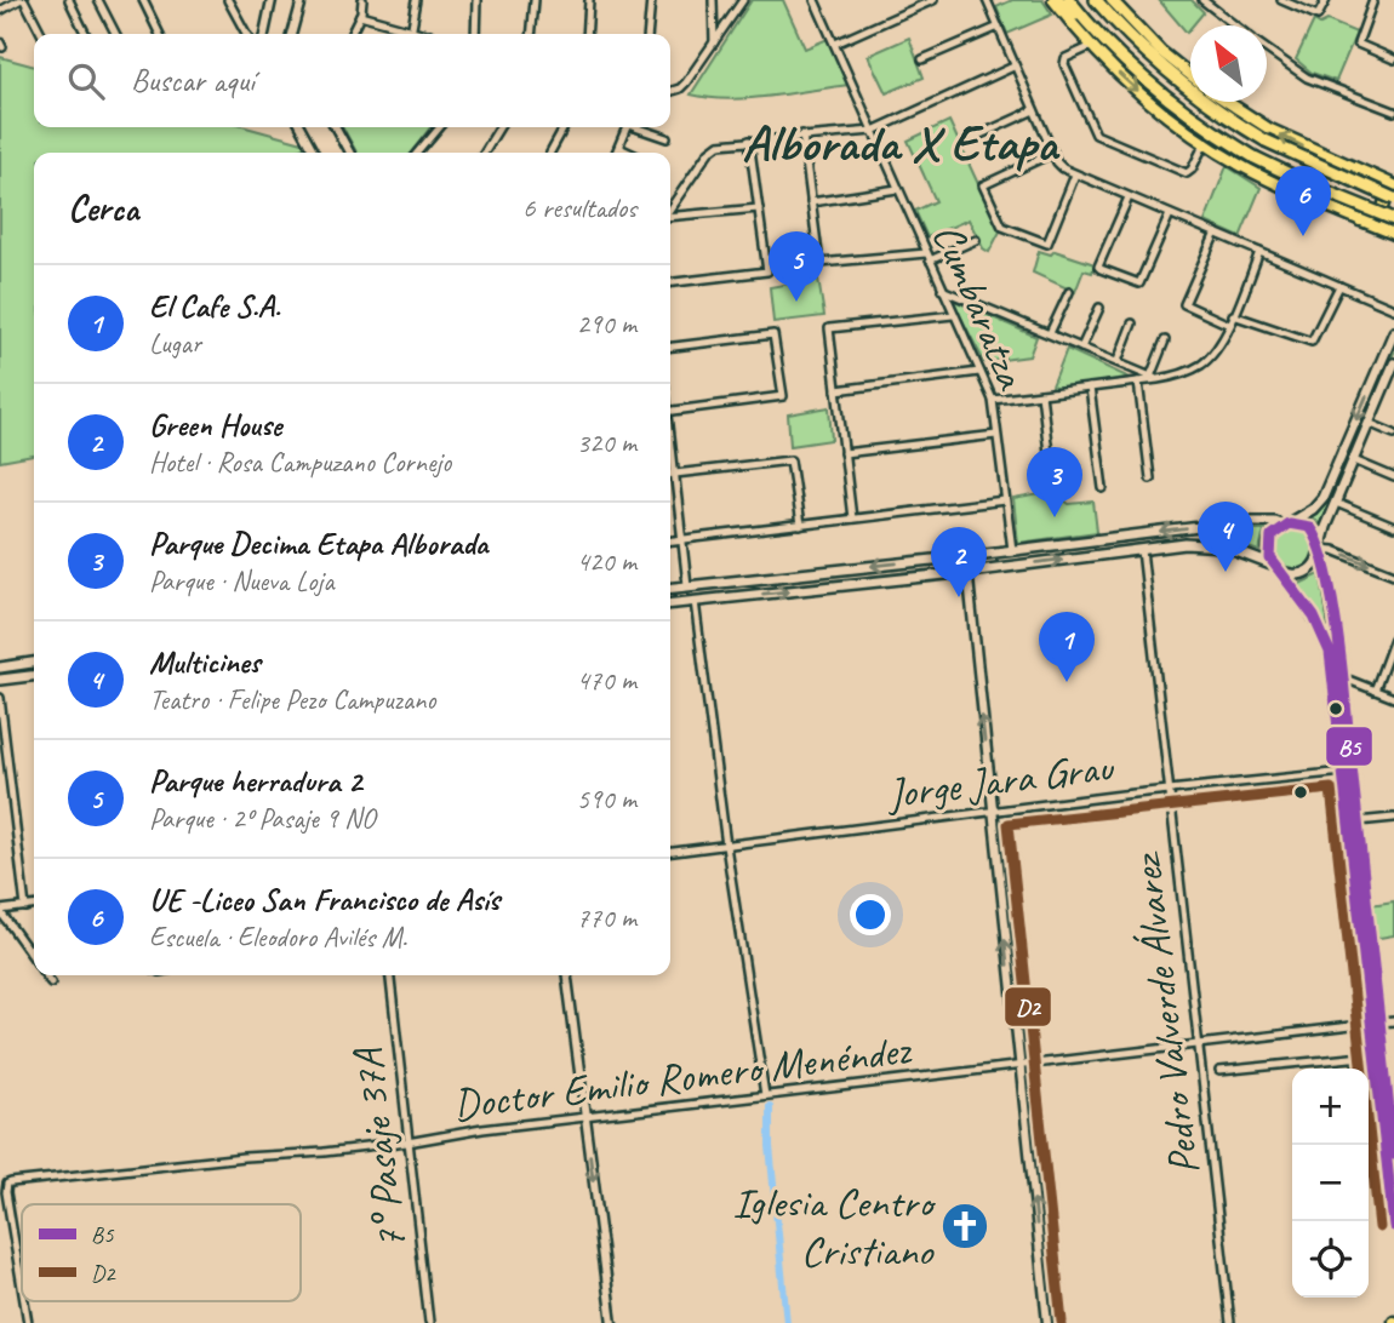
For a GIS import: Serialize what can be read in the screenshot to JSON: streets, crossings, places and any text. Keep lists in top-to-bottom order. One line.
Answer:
{"streets":{"street":["Cumbaratza","Jorge Jara Grau","Pedro Valverde Álvarez","Doctor Emilio Romero Menéndez","7° Pasaje 37A"]},"crossings":[["Jorge Jara Grau","Pedro Valverde Álvarez"],["Pedro Valverde Álvarez","Doctor Emilio Romero Menéndez"],["Doctor Emilio Romero Menéndez","7° Pasaje 37A"]],"districts":["Alborada X Etapa"],"places":{"church":["Iglesia Centro Cristiano"]},"lines":["transit line B5","transit line D2"],"legend":["B5","D2"],"north":"top left","page":{"search":"Buscar aquí","heading":["Cerca","6 resultados"],"pins":["6","5","3","4","2","1"],"list":[{"mark":"1","name":"El Cafe S.A.","note":"Lugar","value":"290 m"},{"mark":"2","name":"Green House","note":"Hotel · Rosa Campuzano Cornejo","value":"320 m"},{"mark":"3","name":"Parque Decima Etapa Alborada","note":"Parque · Nueva Loja","value":"420 m"},{"mark":"4","name":"Multicines","note":"Teatro · Felipe Pezo Campuzano","value":"470 m"},{"mark":"5","name":"Parque herradura 2","note":"Parque · 2º Pasaje 9 NO","value":"590 m"},{"mark":"6","name":"UE -Liceo San Francisco de Asís","note":"Escuela · Eleodoro Avilés M.","value":"770 m"}],"map_buttons":["+","−"]}}
